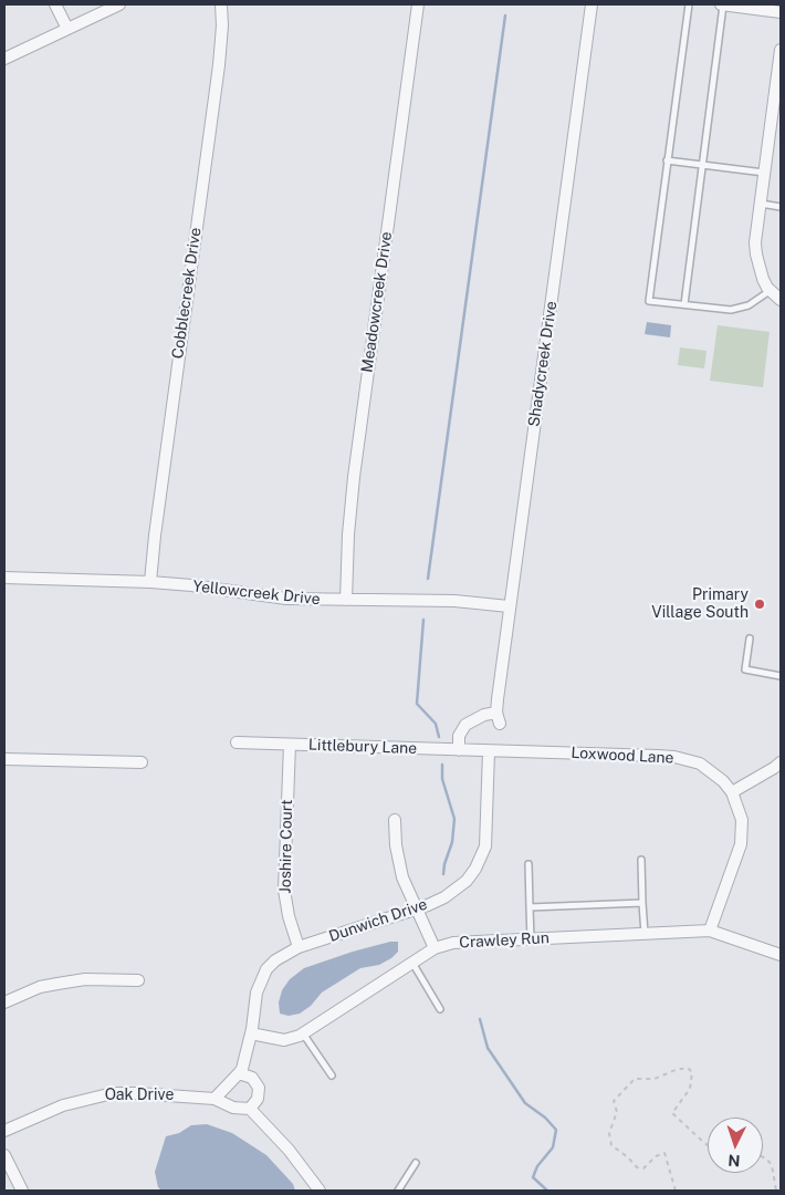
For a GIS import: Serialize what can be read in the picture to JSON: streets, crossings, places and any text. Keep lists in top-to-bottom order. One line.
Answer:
{"streets":{"street":["Cobblecreek Drive","Meadowcreek Drive","Shadycreek Drive","Yellowcreek Drive","Littlebury Lane","Loxwood Lane","Joshire Court","Dunwich Drive","Crawley Run","Oak Drive"]},"crossings":[["Cobblecreek Drive","Yellowcreek Drive"],["Meadowcreek Drive","Yellowcreek Drive"],["Shadycreek Drive","Yellowcreek Drive"],["Shadycreek Drive","Littlebury Lane"],["Littlebury Lane","Loxwood Lane"],["Littlebury Lane","Joshire Court"],["Littlebury Lane","Dunwich Drive"],["Loxwood Lane","Dunwich Drive"],["Loxwood Lane","Crawley Run"],["Joshire Court","Dunwich Drive"],["Dunwich Drive","Crawley Run"]],"places":["Primary Village South"],"north":"bottom"}
